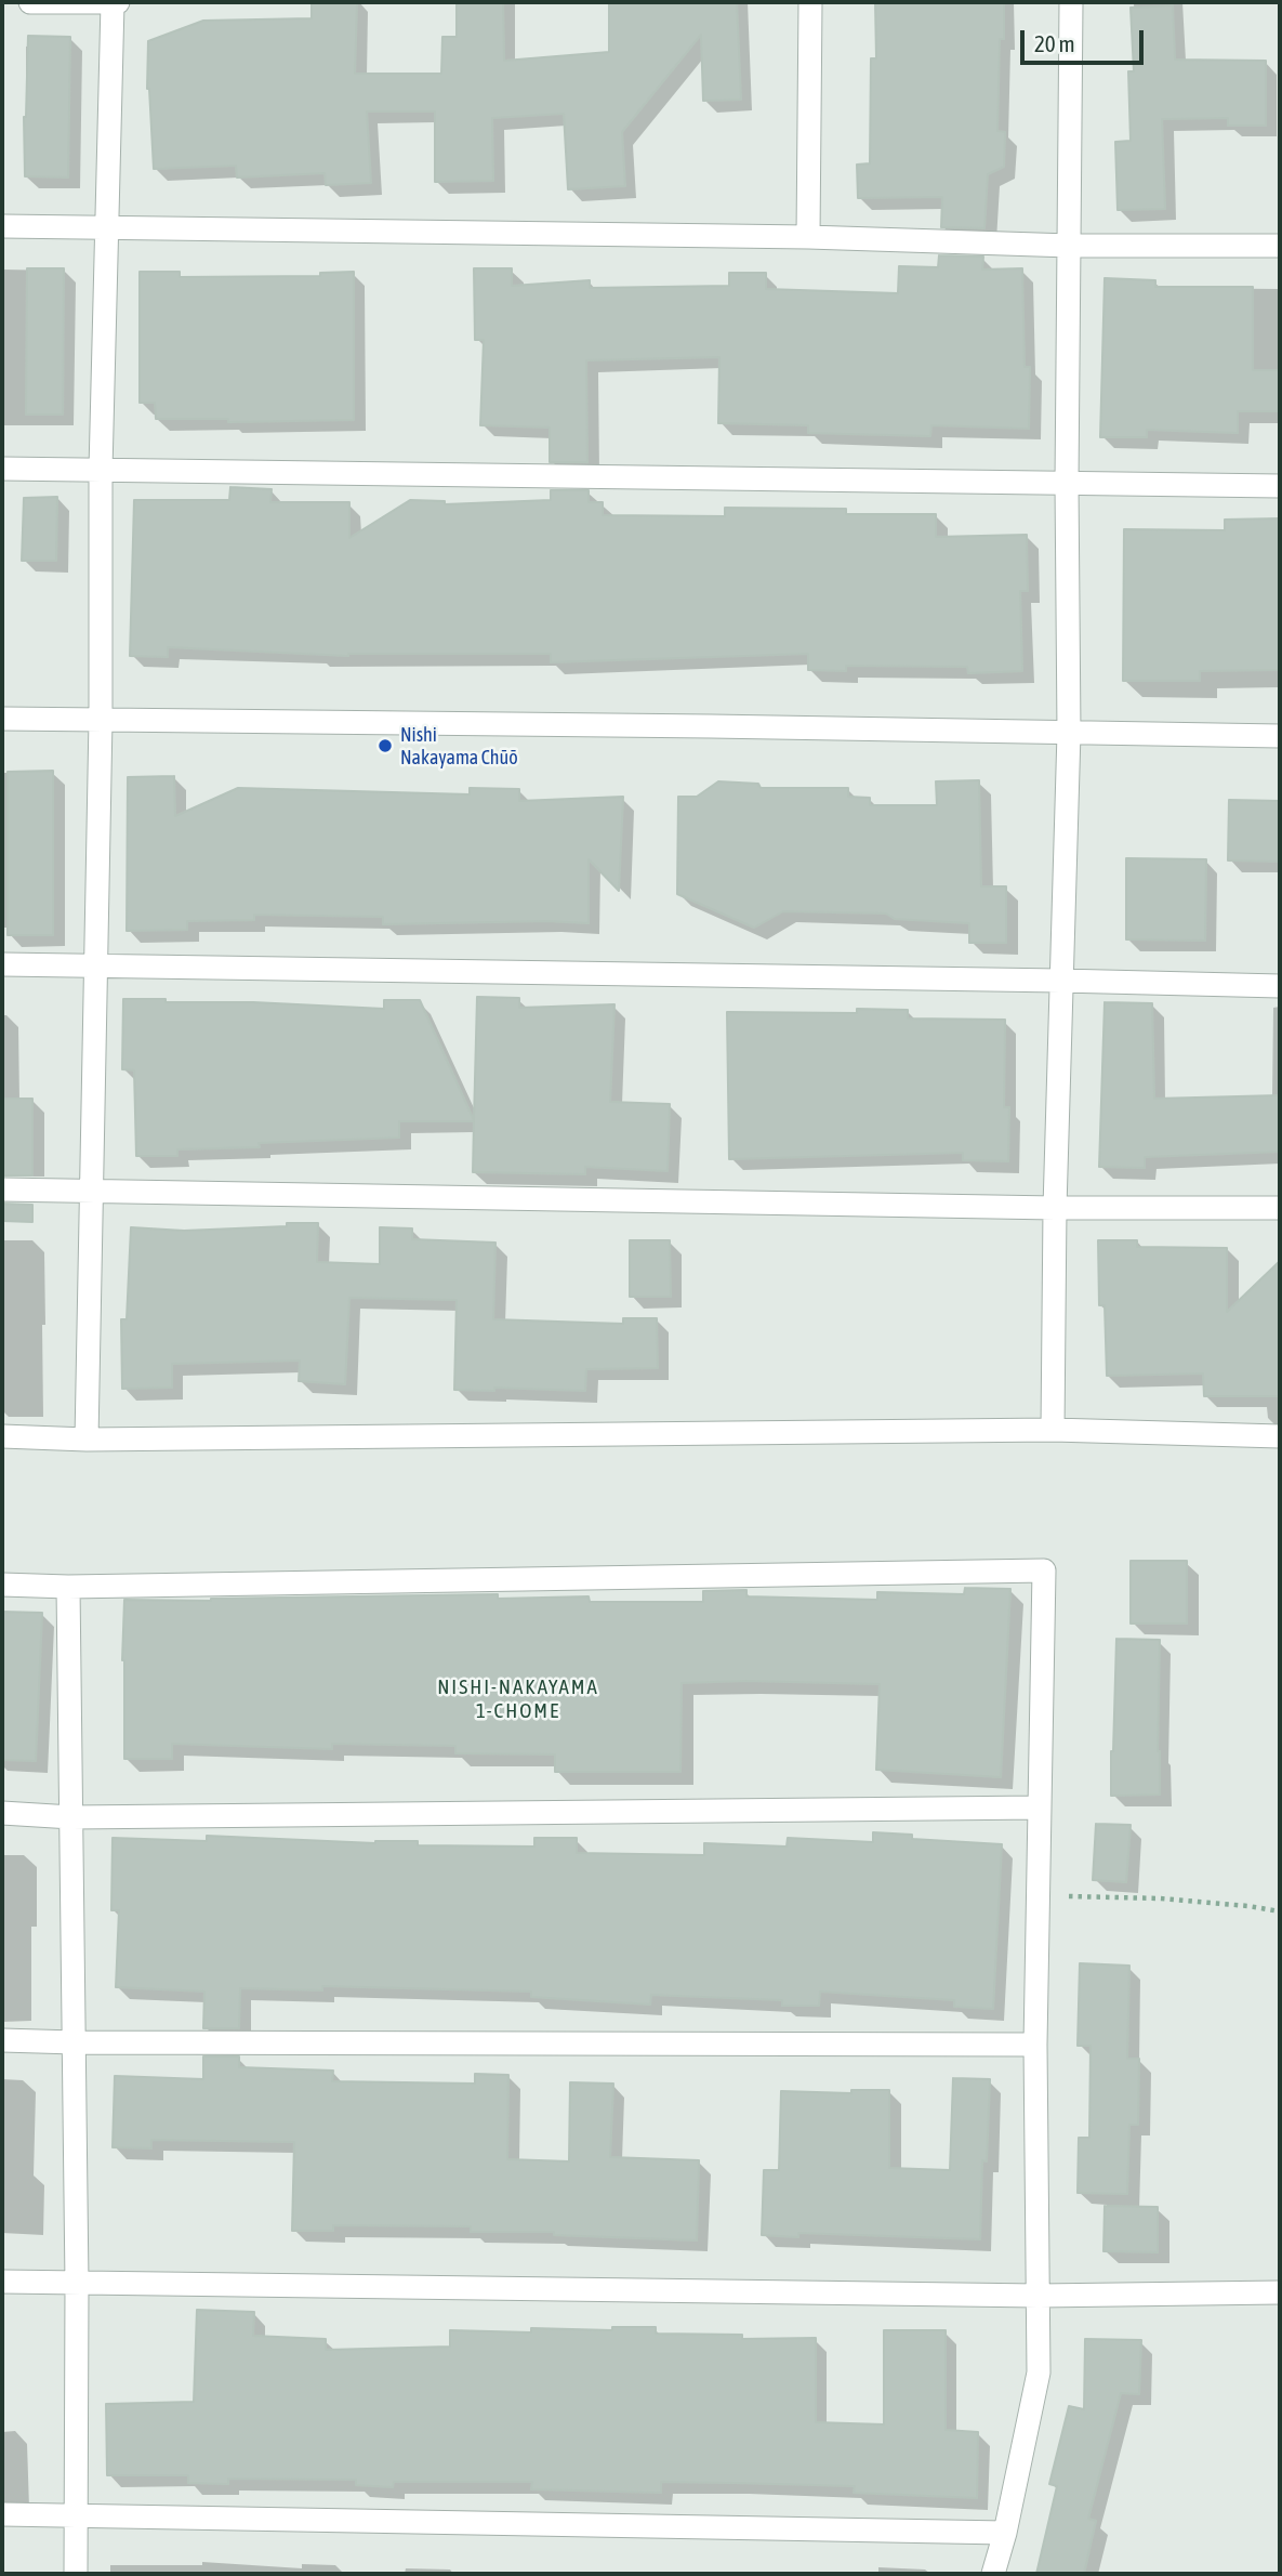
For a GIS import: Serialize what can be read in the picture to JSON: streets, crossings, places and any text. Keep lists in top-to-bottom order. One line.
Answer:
{"districts":["NISHI-NAKAYAMA 1-CHOME"],"places":["Nishi Nakayama Chūō"],"scale_bar":"20 m"}
